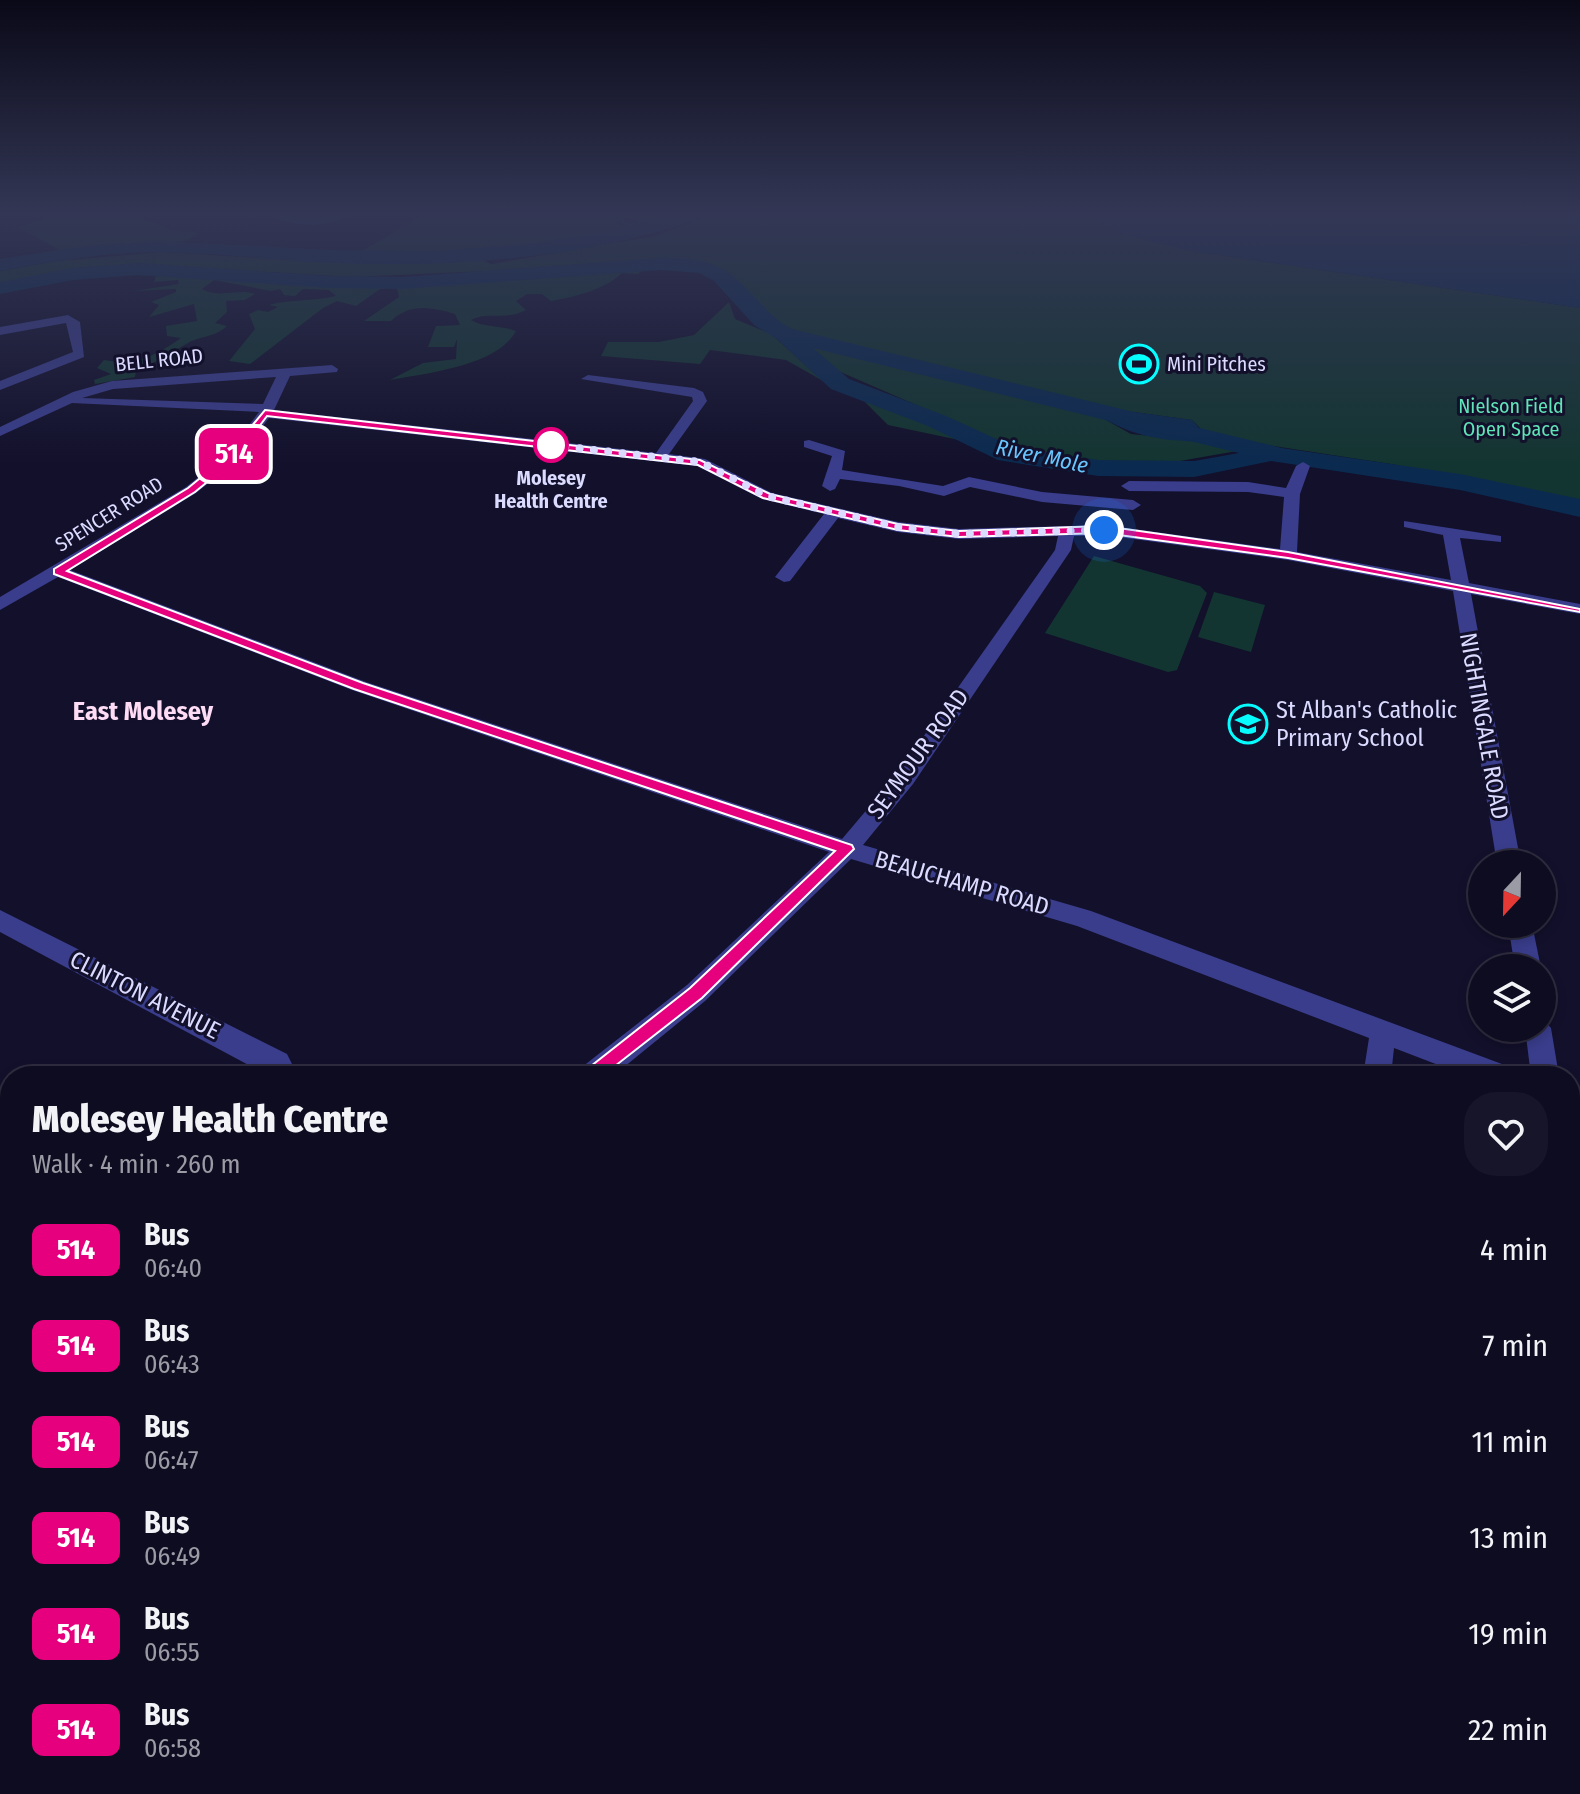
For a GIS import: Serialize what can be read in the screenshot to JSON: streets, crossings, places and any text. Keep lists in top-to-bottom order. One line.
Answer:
{"streets":{"street":["BELL ROAD","SPENCER ROAD","NIGHTINGALE ROAD","SEYMOUR ROAD","BEAUCHAMP ROAD","CLINTON AVENUE"]},"crossings":[["BELL ROAD","SPENCER ROAD"],["SPENCER ROAD","BEAUCHAMP ROAD"],["SEYMOUR ROAD","BEAUCHAMP ROAD"]],"districts":["East Molesey"],"water":["River Mole"],"parks":["Nielson Field Open Space"],"places":{"sports":["Mini Pitches"],"other":["Molesey Health Centre"],"school or university":["St Alban's Catholic Primary School"]},"lines":["bus line 514"],"north":"bottom","page":{"on_map":"514","heading":["Molesey Health Centre","Walk · 4 min · 260 m"],"list":[{"mark":"514","name":"Bus","note":"06:40","value":"4 min"},{"mark":"514","name":"Bus","note":"06:43","value":"7 min"},{"mark":"514","name":"Bus","note":"06:47","value":"11 min"},{"mark":"514","name":"Bus","note":"06:49","value":"13 min"},{"mark":"514","name":"Bus","note":"06:55","value":"19 min"},{"mark":"514","name":"Bus","note":"06:58","value":"22 min"}]}}
